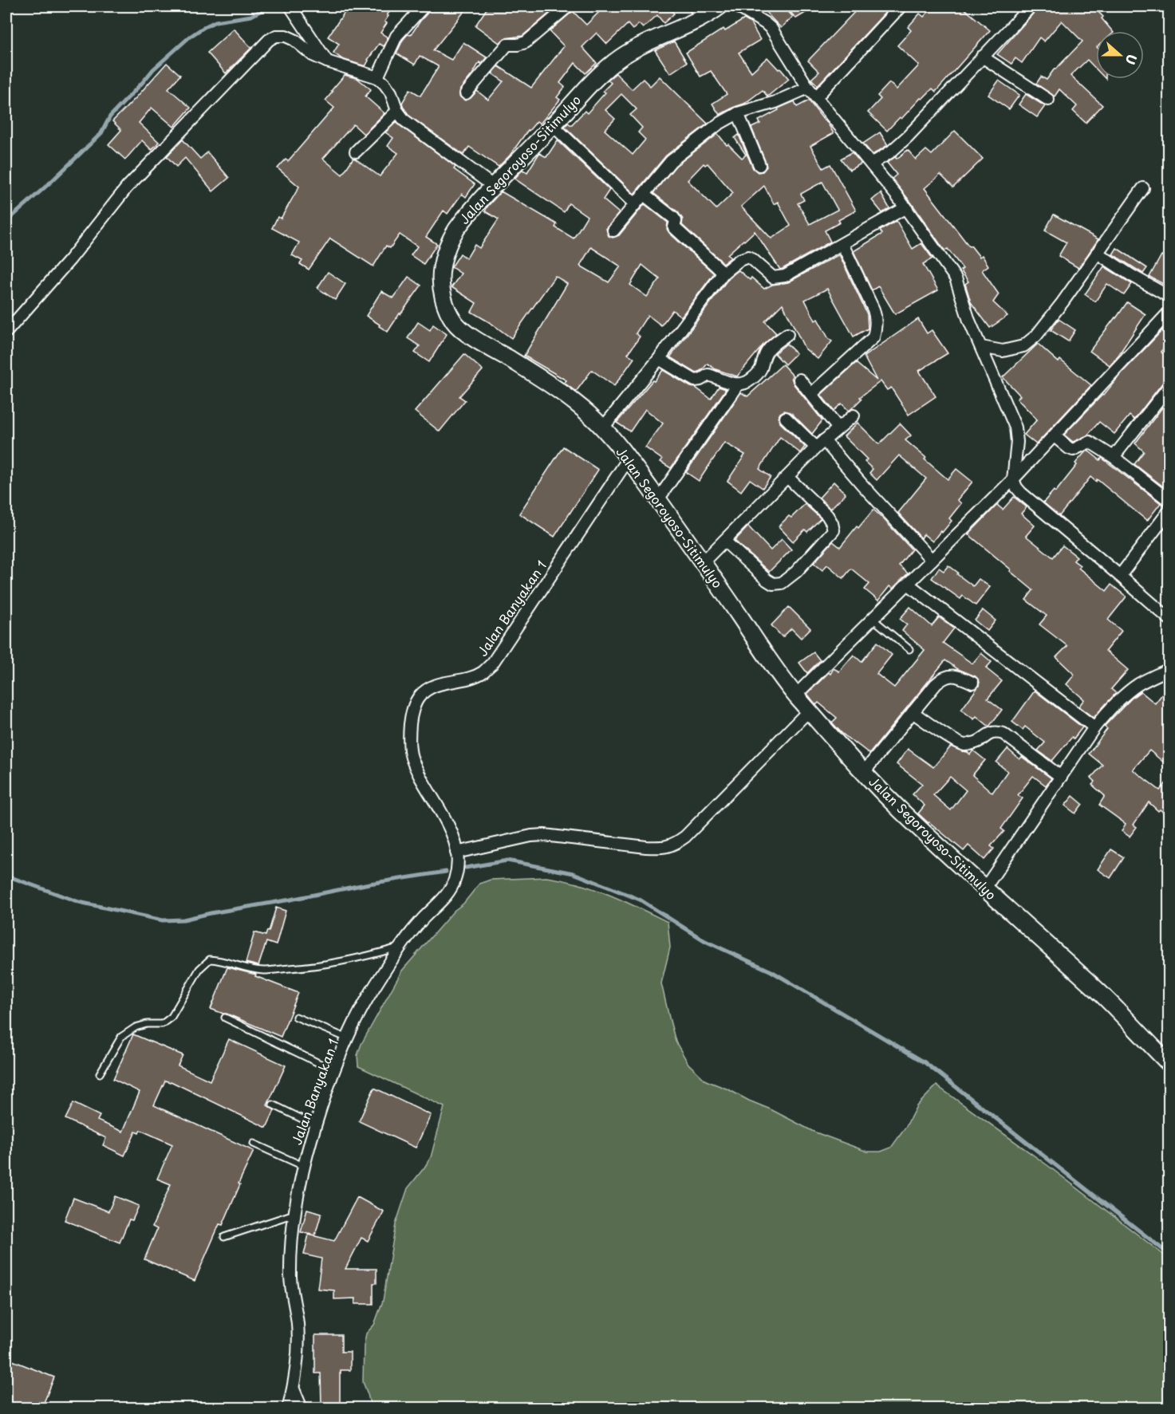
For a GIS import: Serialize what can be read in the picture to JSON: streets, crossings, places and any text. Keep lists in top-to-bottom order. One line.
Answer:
{"streets":{"main road":["Jalan Segoroyoso-Sitimulyo"],"street":["Jalan Banyakan 1"]},"crossings":[["Jalan Segoroyoso-Sitimulyo","Jalan Banyakan 1"]],"north":"right"}
